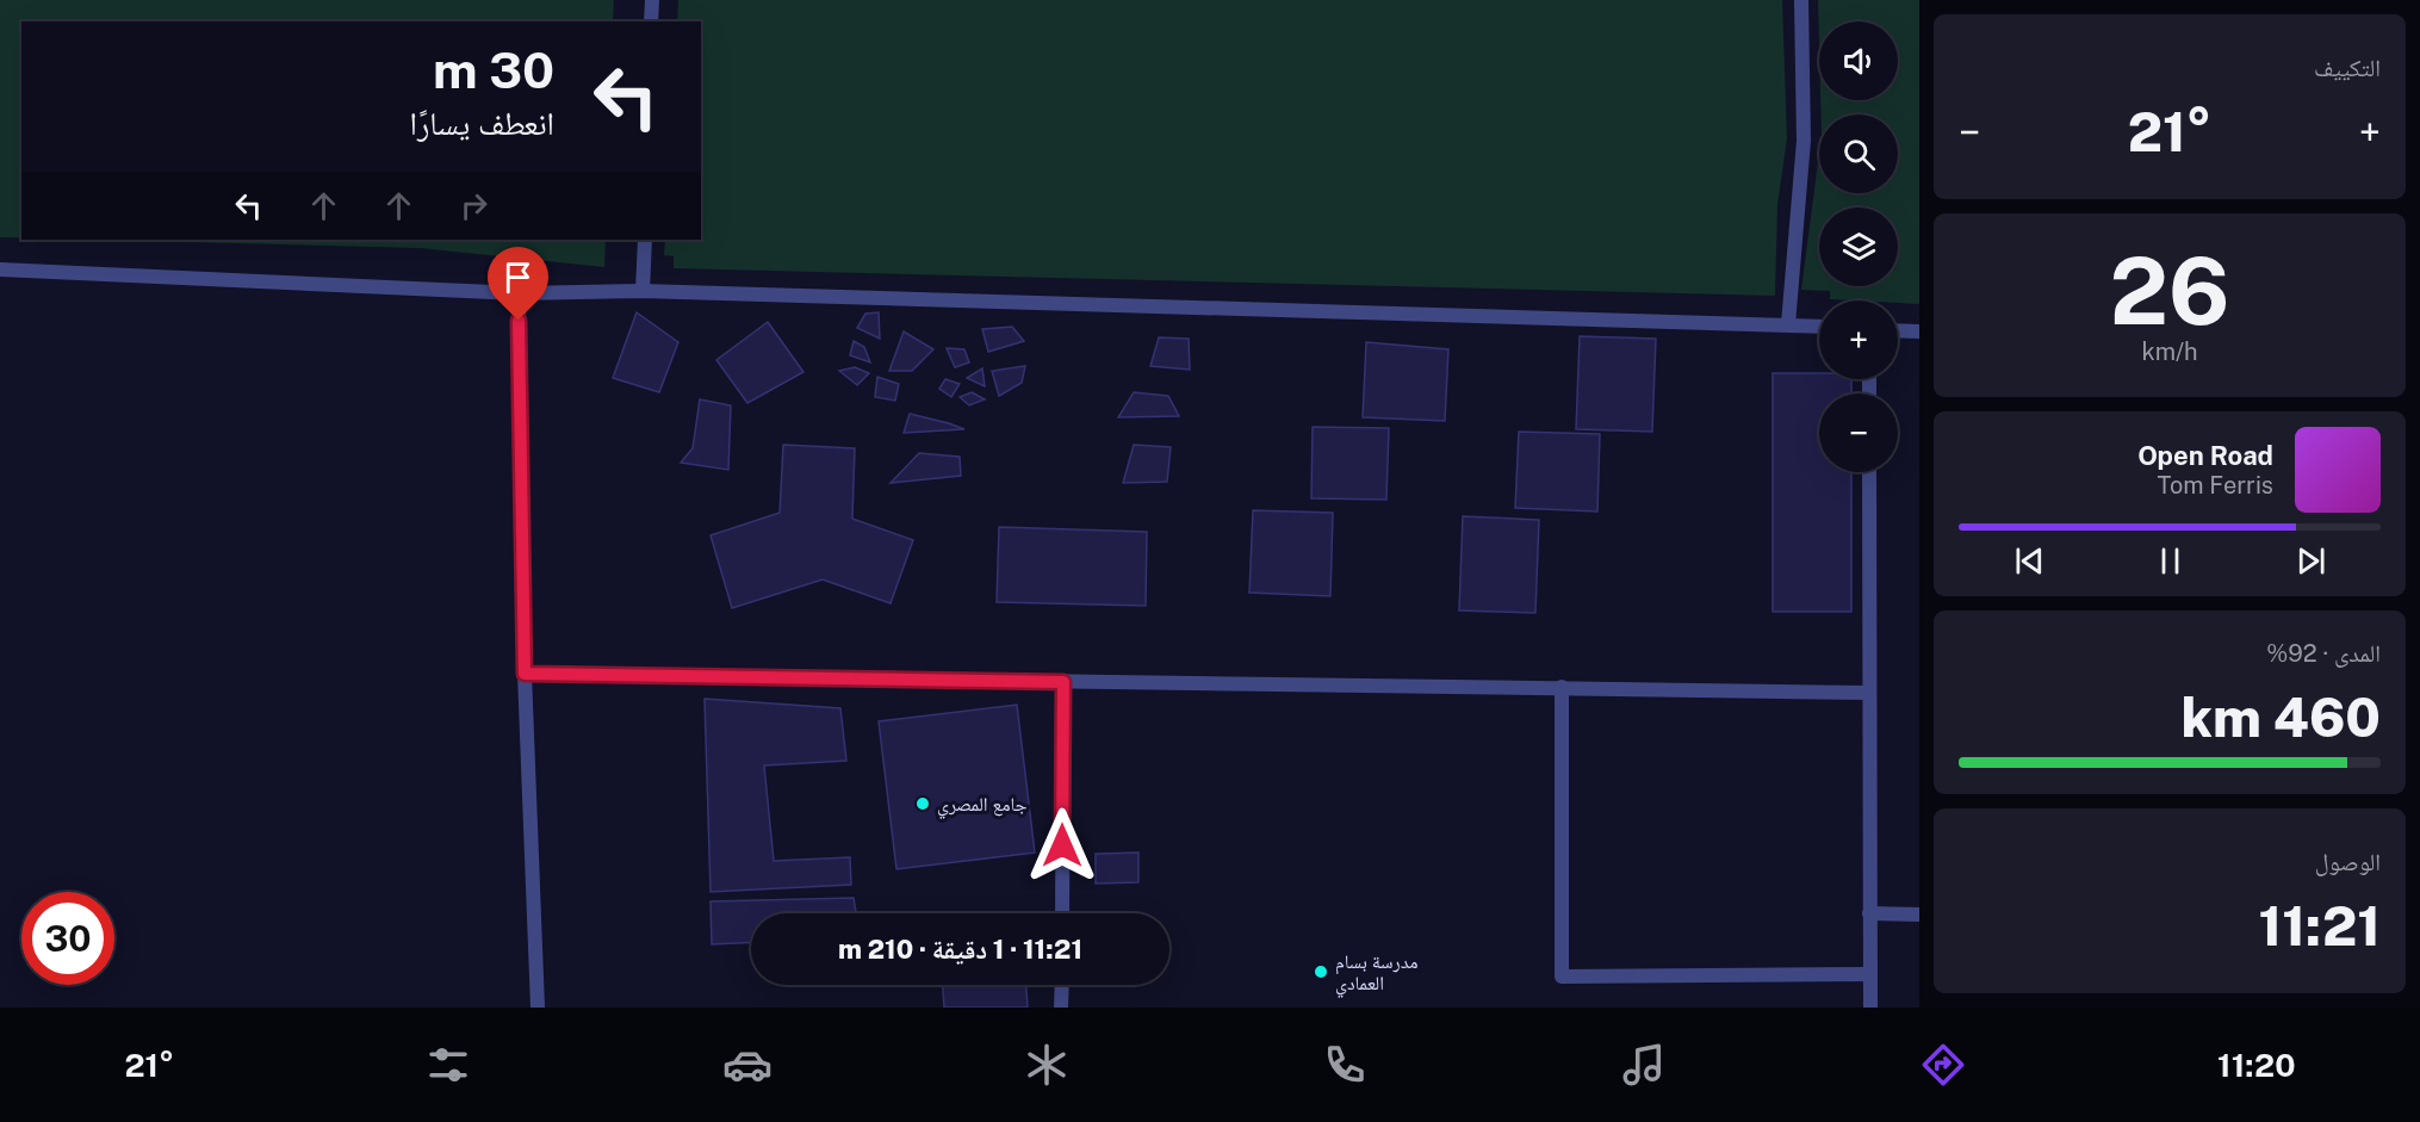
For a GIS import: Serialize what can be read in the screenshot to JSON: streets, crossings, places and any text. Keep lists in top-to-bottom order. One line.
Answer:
{"places":["جامع المصري","مدرسة بسام العمادي"],"page":{"tile":["التكييف",["26","km/h"],["المدى · 92%","460 km"],["الوصول","11:21"]],"map_buttons":["+","−"],"turn":["30 m","انعطف يسارًا"],"heat":["−","21°","+"],"song":["Open Road","Tom Ferris"],"limit":"30","trip":"11:21 · 1 دقيقة · 210 m","tabs":["11:20","21°"]}}
